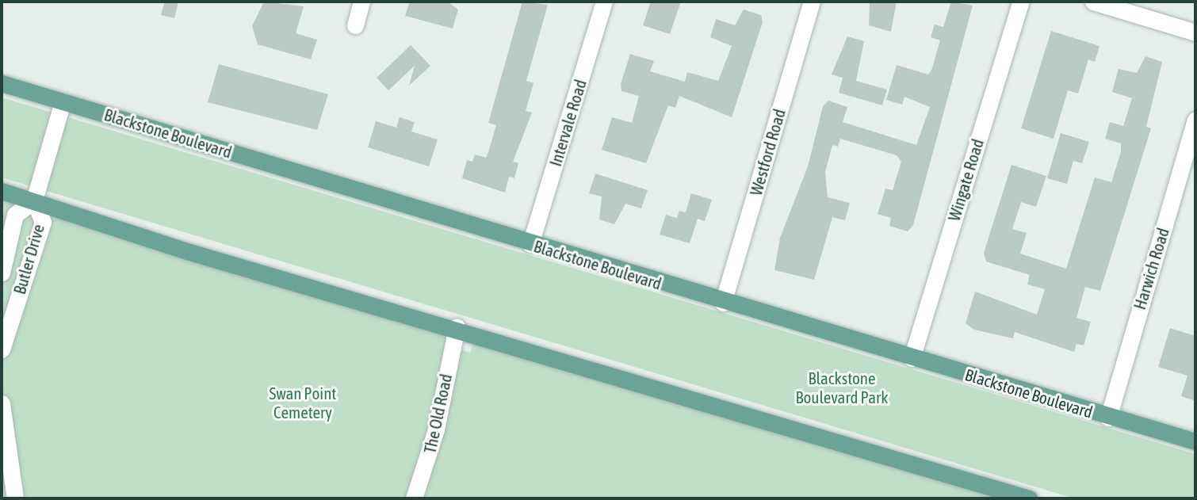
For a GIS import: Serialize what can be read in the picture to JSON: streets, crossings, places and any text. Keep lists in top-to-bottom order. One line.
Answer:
{"streets":{"main road":["Blackstone Boulevard"],"street":["Intervale Road","Westford Road","Wingate Road","Butler Drive","Harwich Road","The Old Road"]},"crossings":[["Intervale Road","Blackstone Boulevard"],["Blackstone Boulevard","Westford Road"],["Blackstone Boulevard","Wingate Road"],["Blackstone Boulevard","Butler Drive"],["Blackstone Boulevard","Harwich Road"]],"parks":["Blackstone Boulevard Park","Swan Point Cemetery"]}
